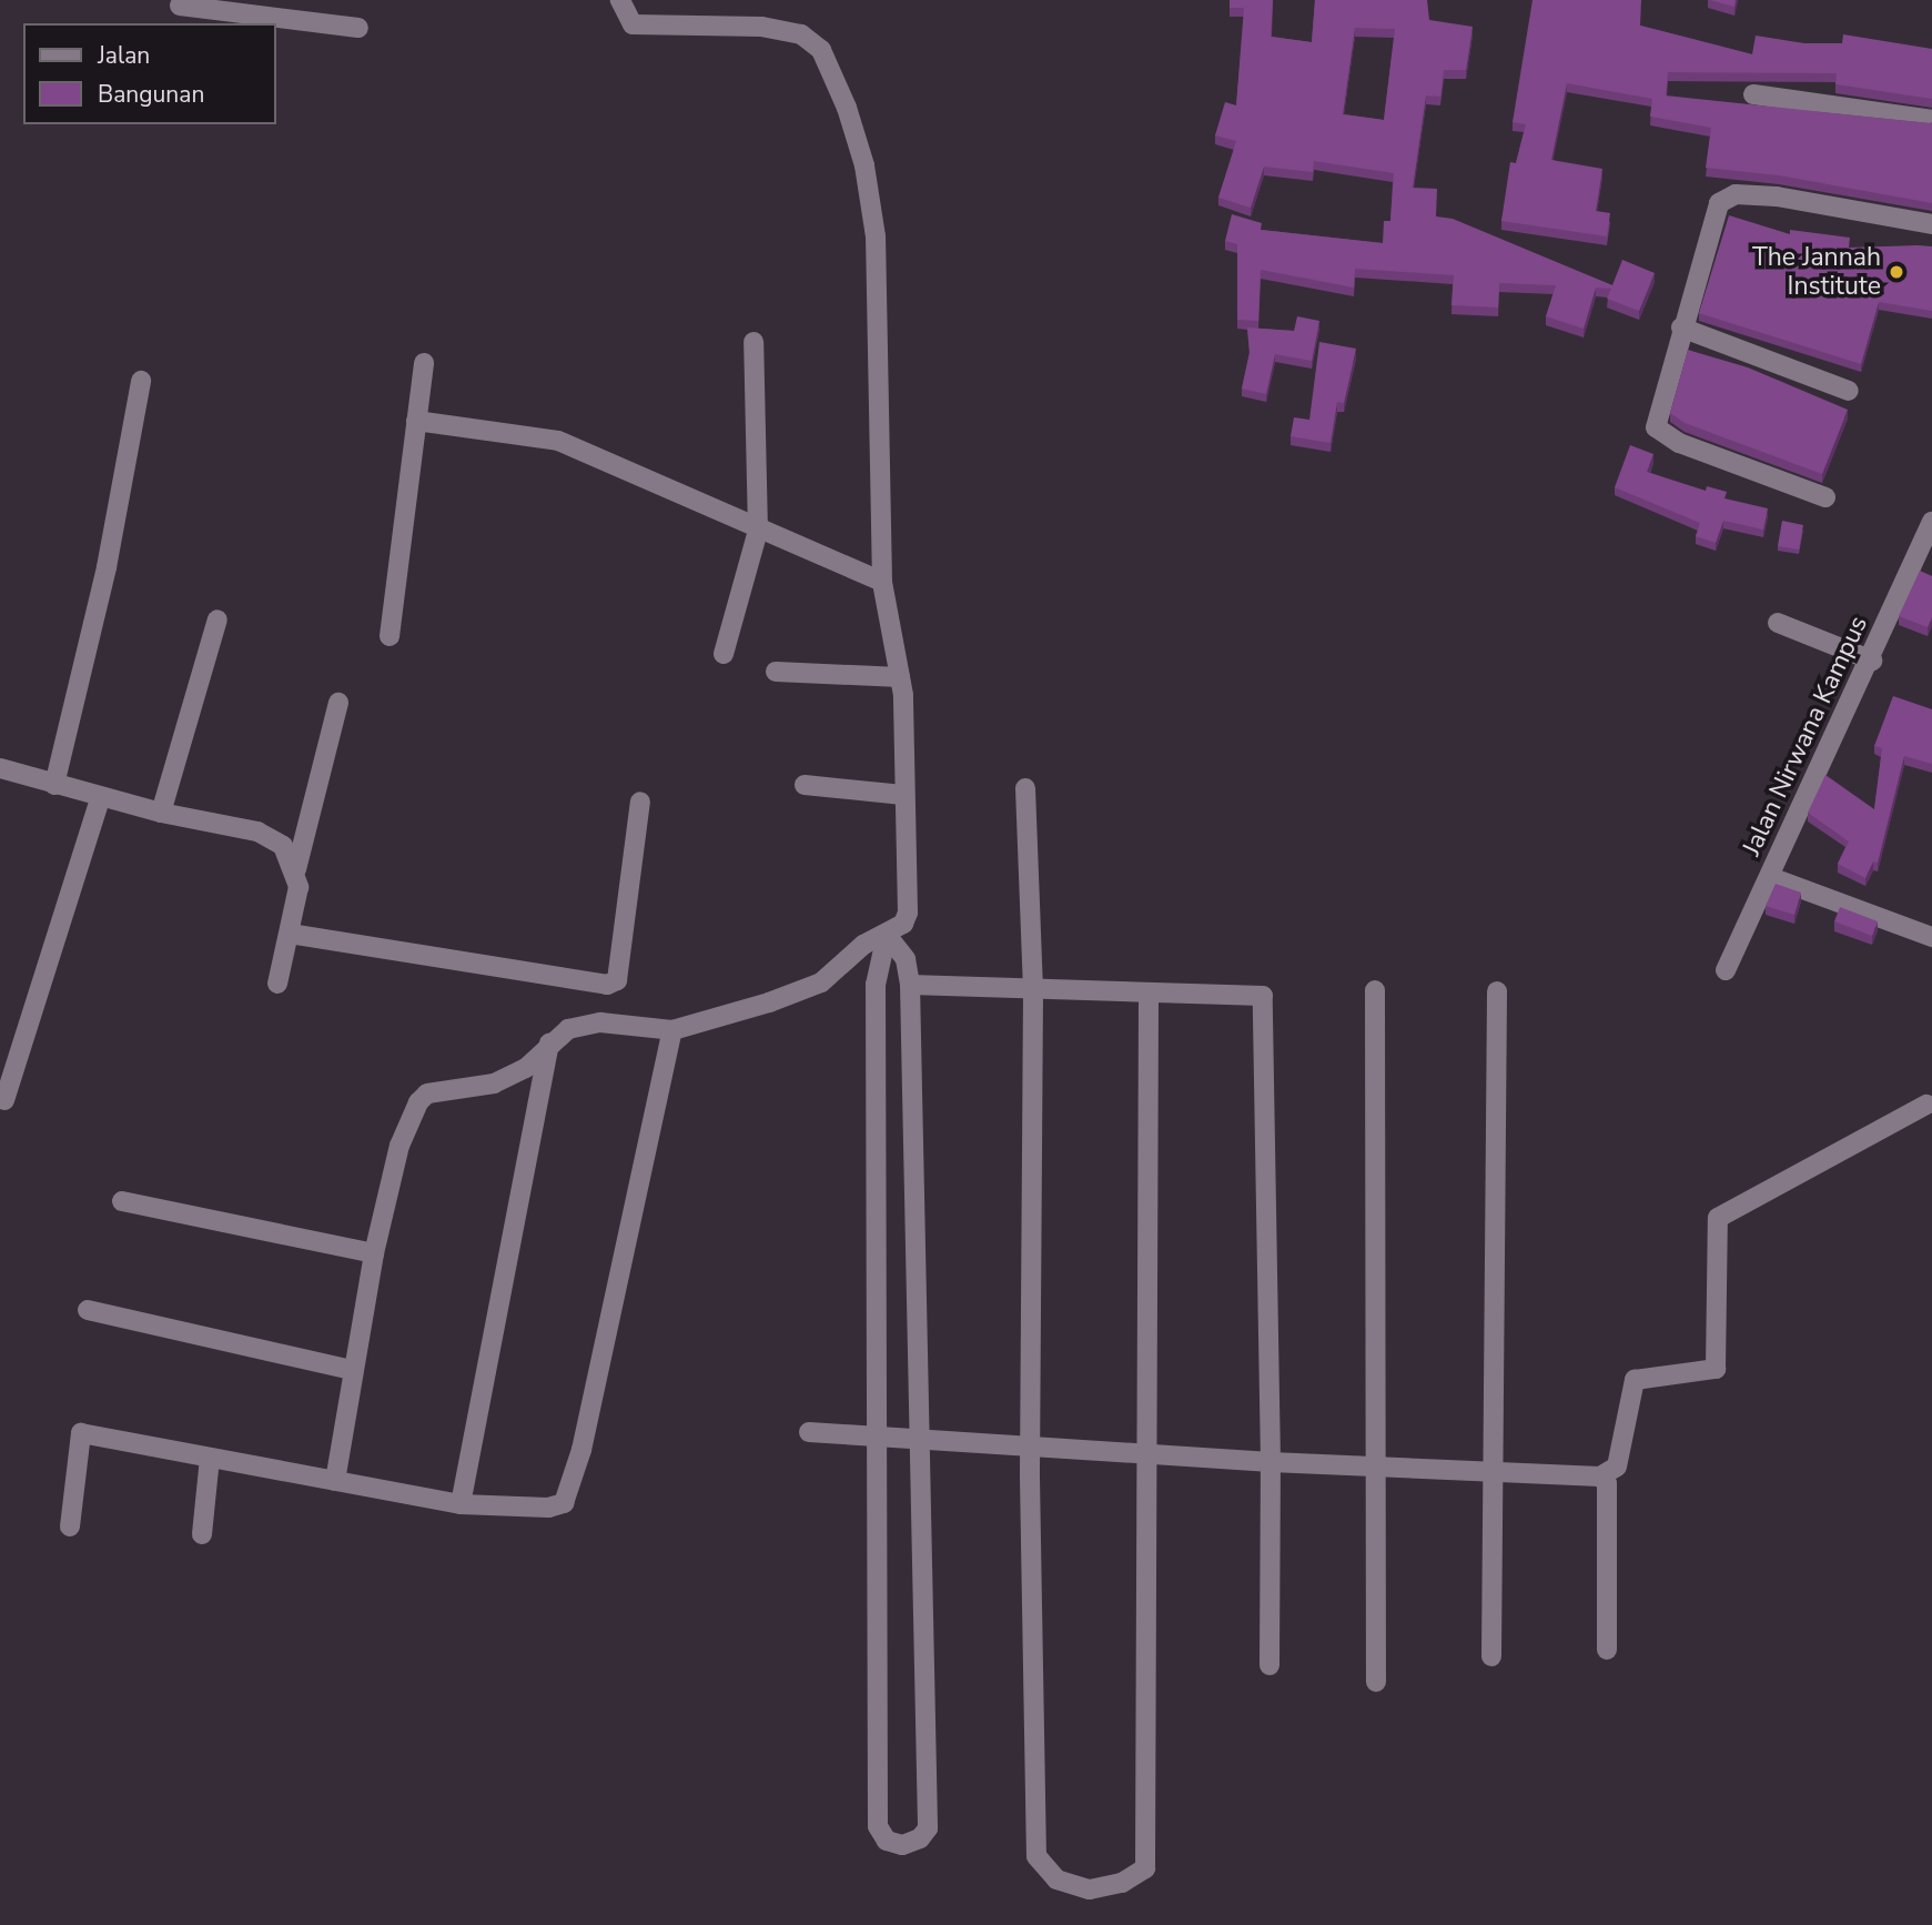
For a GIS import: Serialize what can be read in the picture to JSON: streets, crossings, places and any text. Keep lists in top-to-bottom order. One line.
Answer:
{"streets":{"street":["Jalan Nirwana Kampus"]},"places":["The Jannah Institute"],"legend":["Jalan","Bangunan"]}
